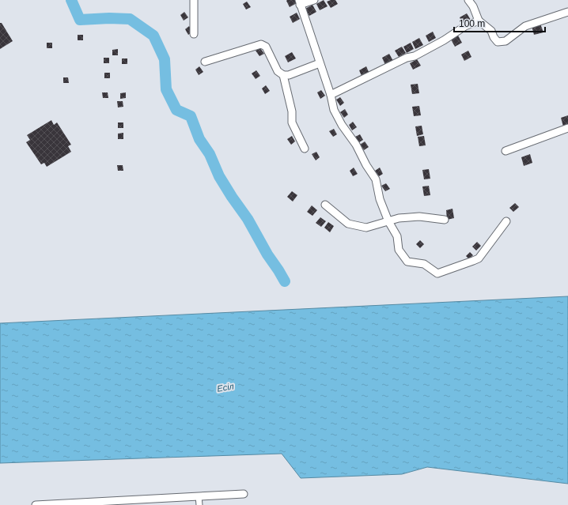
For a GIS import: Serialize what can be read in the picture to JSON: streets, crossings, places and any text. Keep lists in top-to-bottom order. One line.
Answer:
{"water":["Есіл"],"scale_bar":"100 m"}
